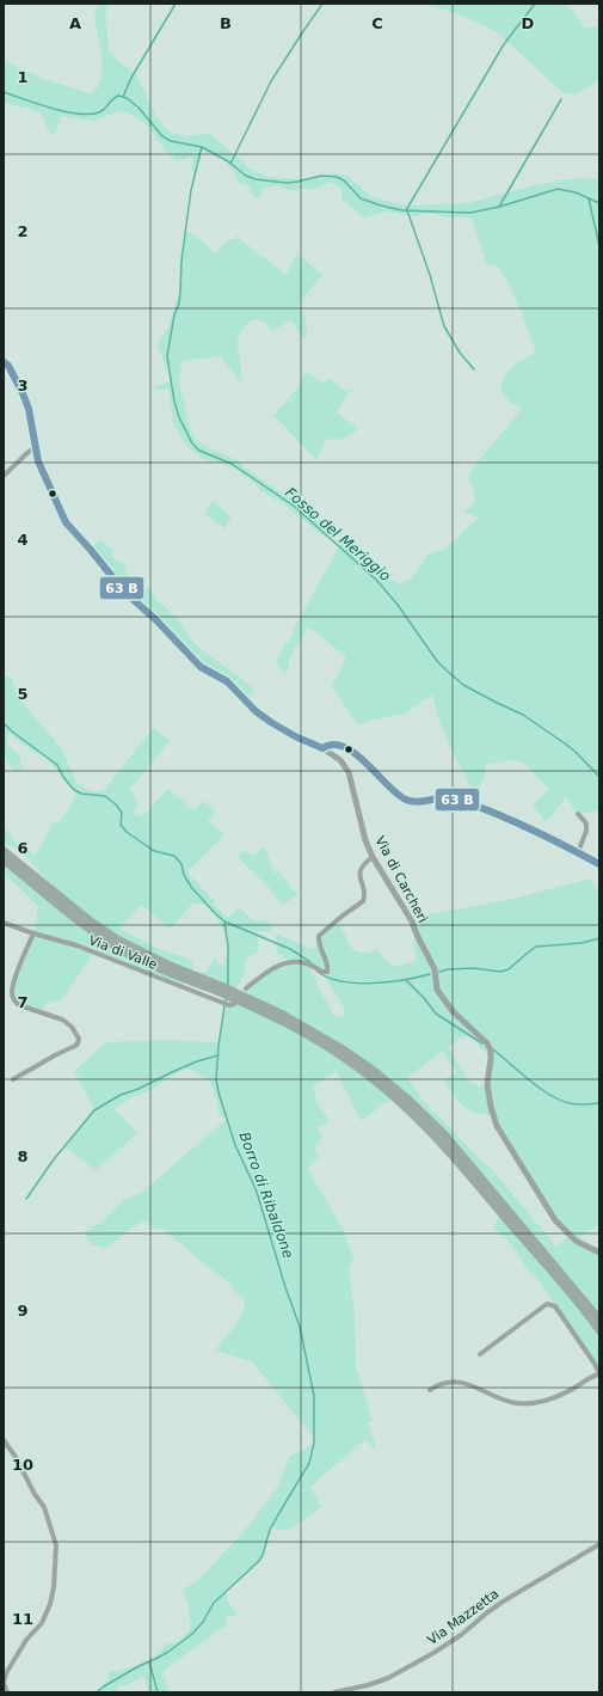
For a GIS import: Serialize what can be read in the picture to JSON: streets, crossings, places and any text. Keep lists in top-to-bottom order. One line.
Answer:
{"streets":{"street":["Via di Carcheri","Via di Valle","Via Mazzetta"]},"water":["Fosso del Meriggio","Borro di Ribaldone"],"grid":{"columns":["A","B","C","D"],"rows":["1","2","3","4","5","6","7","8","9","10","11"]}}
